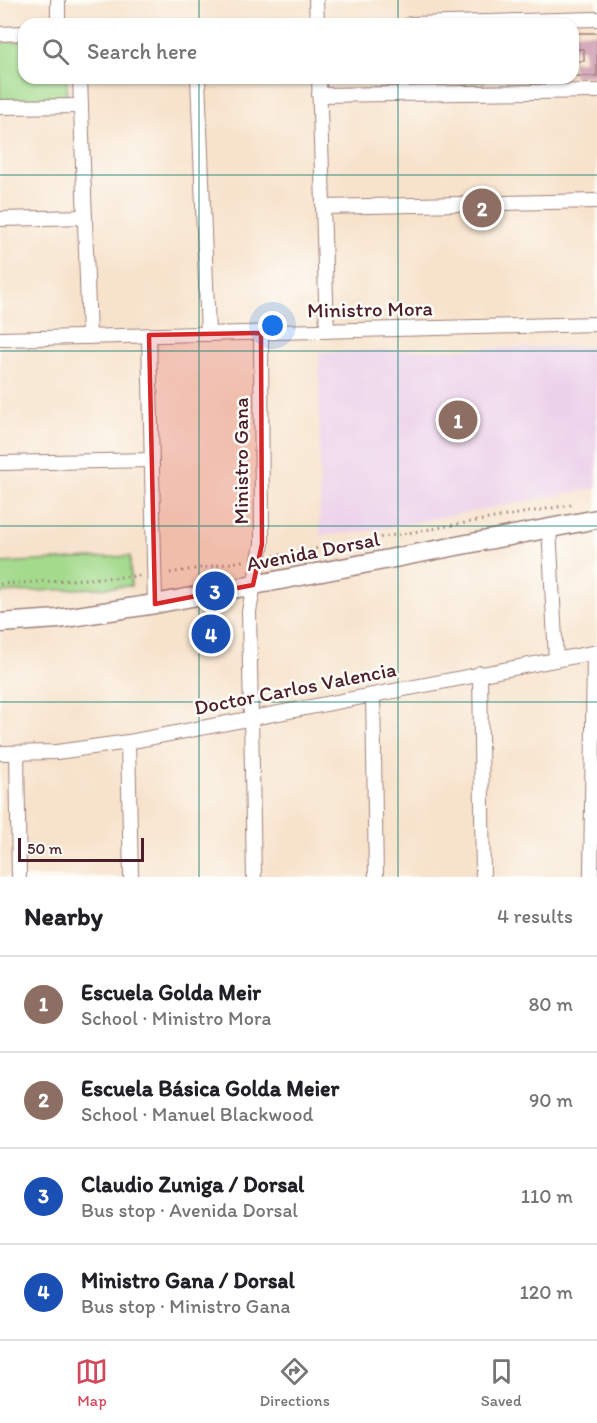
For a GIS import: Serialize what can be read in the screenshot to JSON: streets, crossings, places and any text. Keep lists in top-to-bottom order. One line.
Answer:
{"streets":{"street":["Ministro Mora","Ministro Gana","Avenida Dorsal","Doctor Carlos Valencia"]},"crossings":[["Ministro Mora","Ministro Gana"],["Ministro Gana","Avenida Dorsal"],["Ministro Gana","Doctor Carlos Valencia"]],"scale_bar":"50 m","page":{"search":"Search here","pins":["2","1","3","4"],"scale":"50 m","heading":["Nearby","4 results"],"list":[{"mark":"1","name":"Escuela Golda Meir","note":"School · Ministro Mora","value":"80 m"},{"mark":"2","name":"Escuela Básica Golda Meier","note":"School · Manuel Blackwood","value":"90 m"},{"mark":"3","name":"Claudio Zuniga / Dorsal","note":"Bus stop · Avenida Dorsal","value":"110 m"},{"mark":"4","name":"Ministro Gana / Dorsal","note":"Bus stop · Ministro Gana","value":"120 m"}],"nav":["Map","Directions","Saved"]}}
